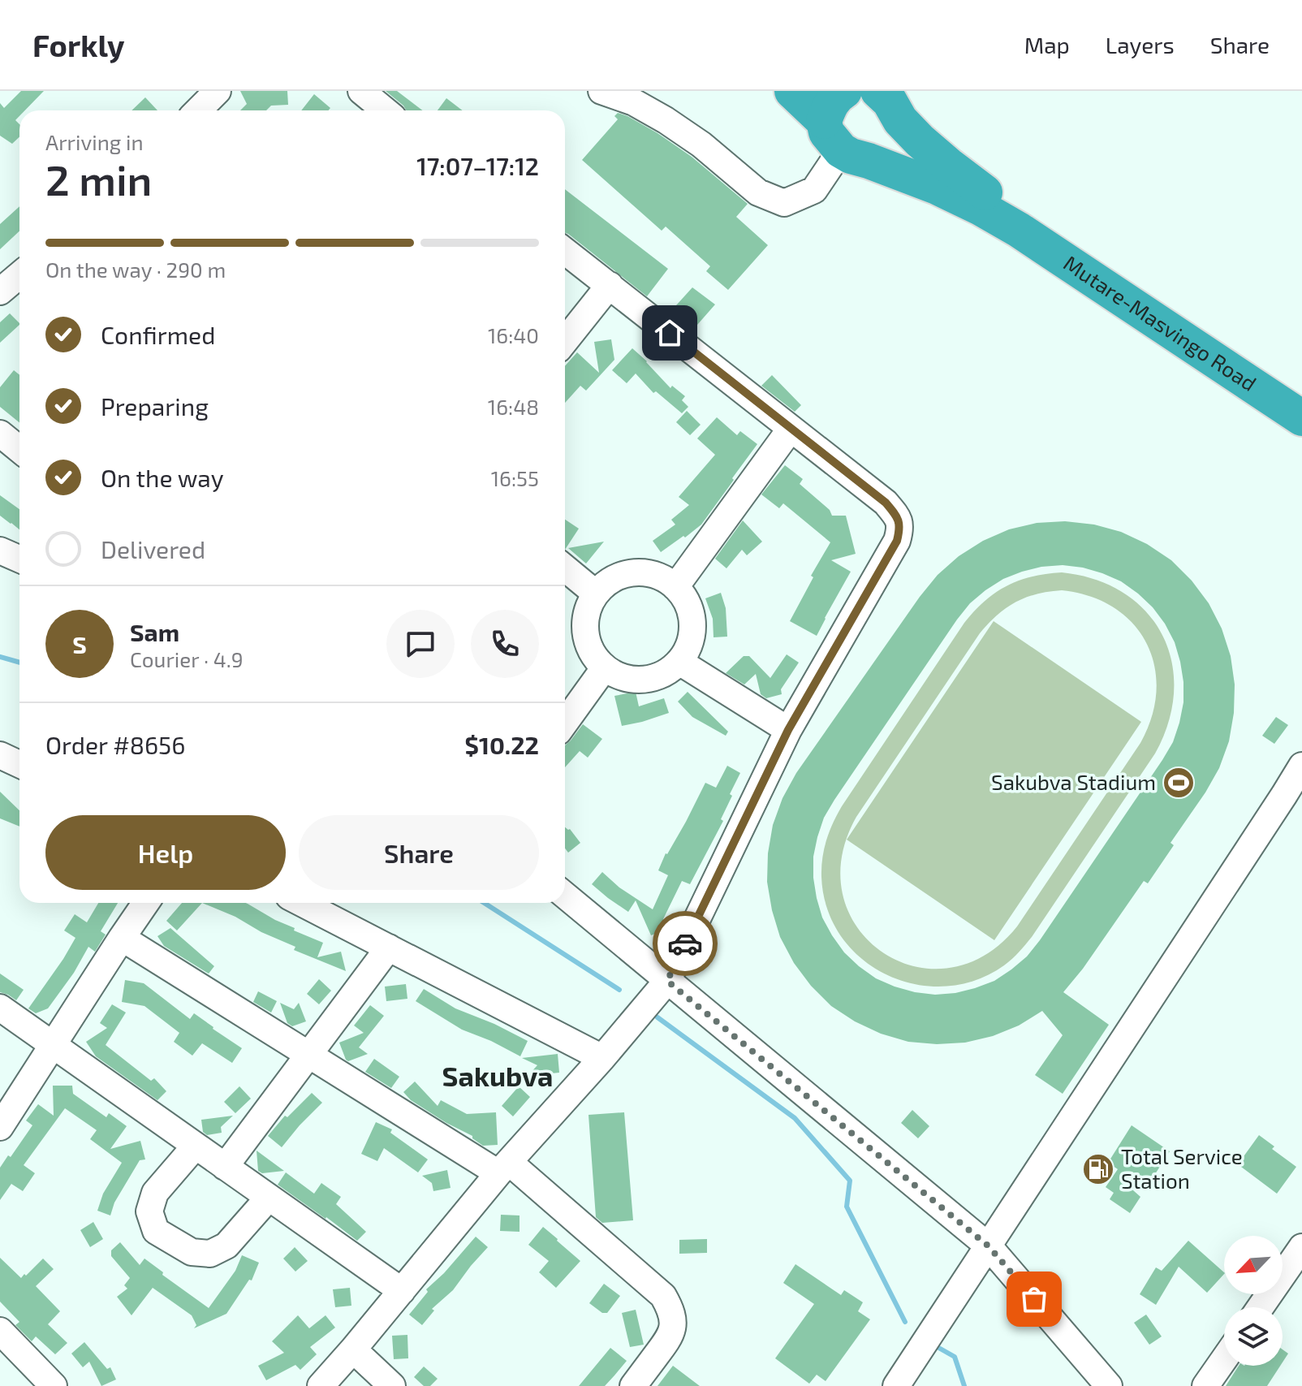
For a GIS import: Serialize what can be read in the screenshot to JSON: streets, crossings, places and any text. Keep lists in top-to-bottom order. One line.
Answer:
{"streets":{"highway":["Mutare-Masvingo Road"]},"districts":["Sakubva"],"places":{"sports":["Sakubva Stadium"],"fuel station":["Total Service Station"]},"north":"bottom left","page":{"header":"Forkly","nav":["Map","Layers","Share"],"heading":["2 min","Arriving in","17:07–17:12"],"panel":["Sam","Courier · 4.9","Order #8656","$10.22"],"bar":"On the way · 290 m","list":[["Confirmed","16:40"],["Preparing","16:48"],["On the way","16:55"],"Delivered"],"round":"S","buttons":["Help","Share"]}}
